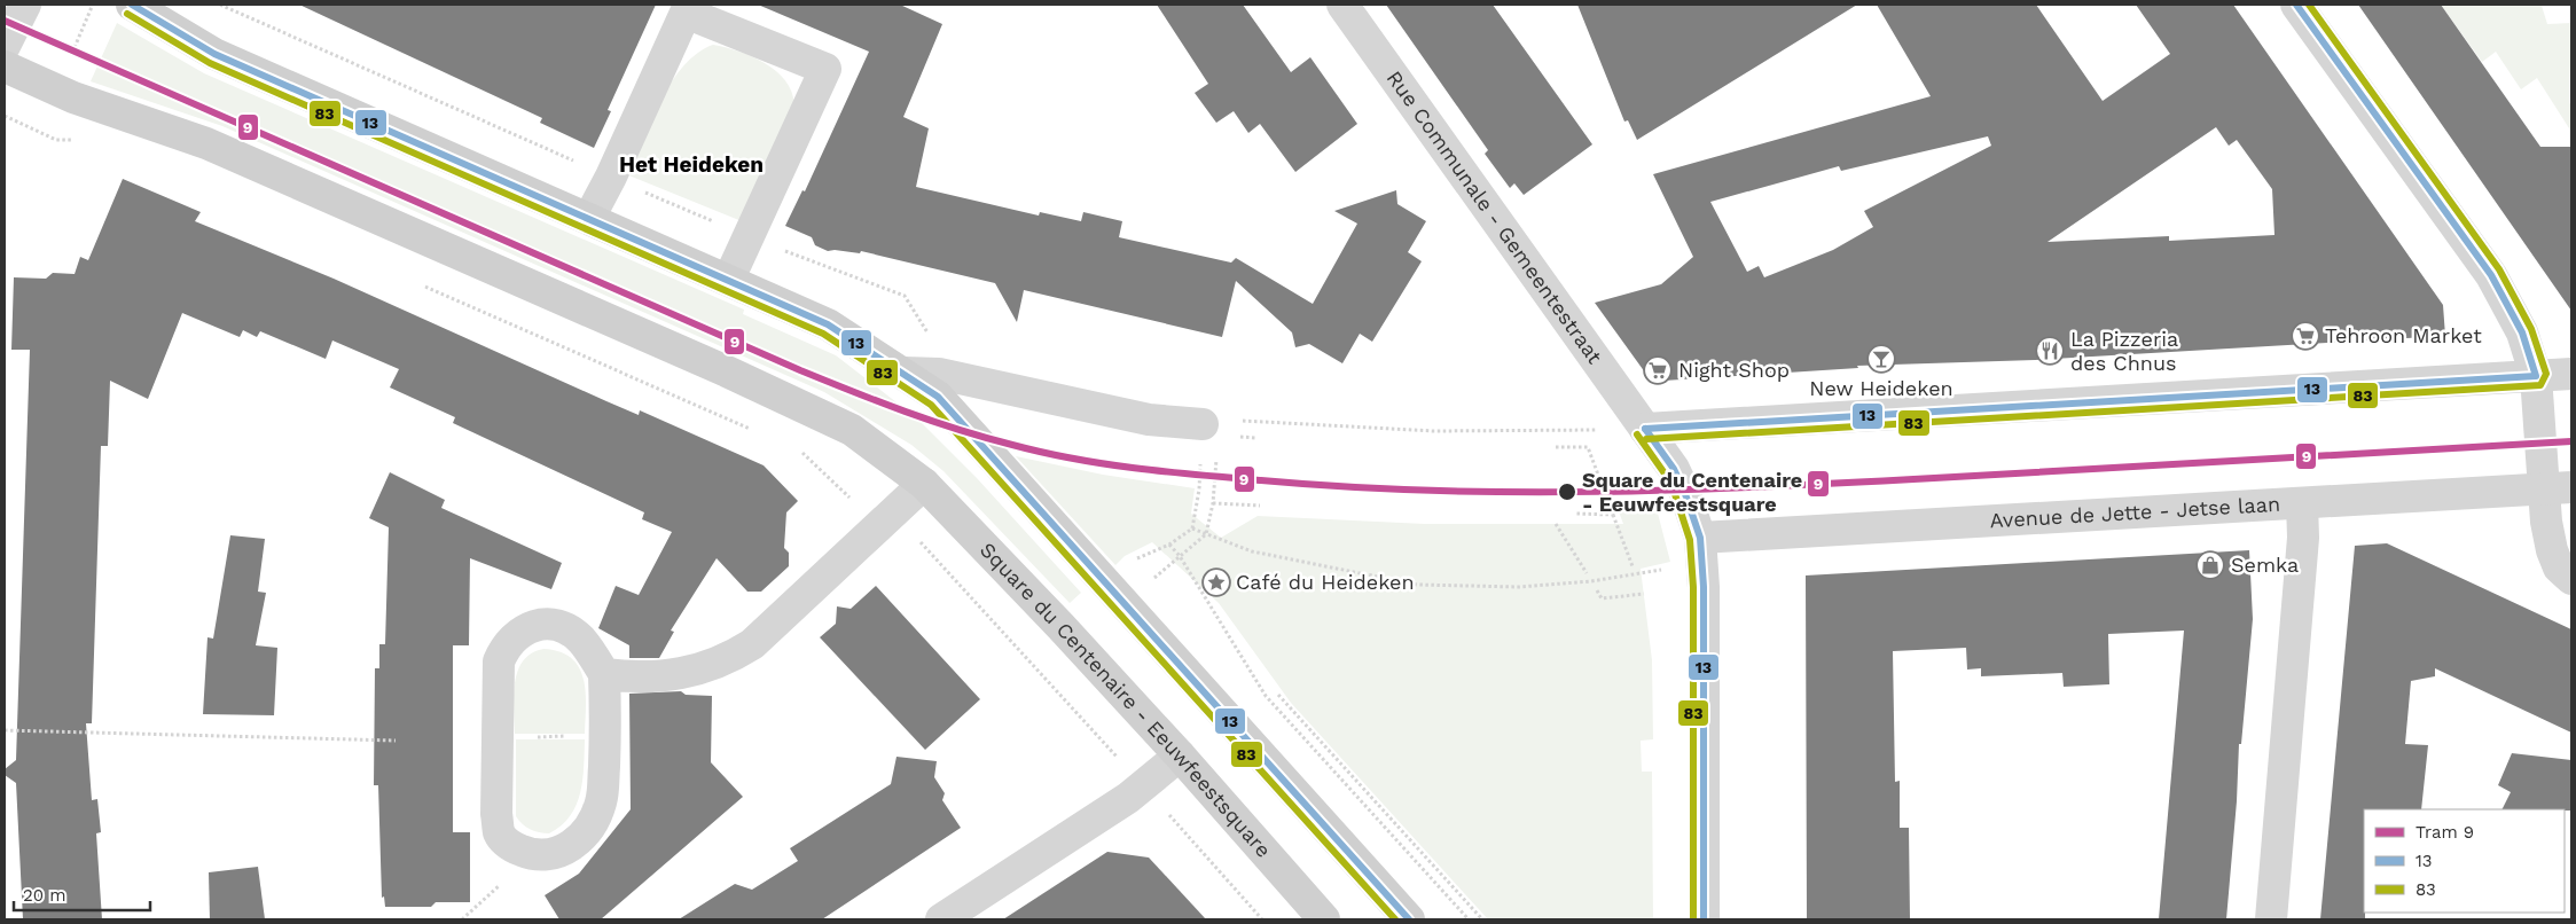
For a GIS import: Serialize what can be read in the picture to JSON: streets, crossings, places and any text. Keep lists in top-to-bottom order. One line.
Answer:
{"streets":{"main road":["Square du Centenaire - Eeuwfeestsquare"],"street":["Rue Communale - Gemeentestraat","Avenue de Jette - Jetse laan"]},"districts":["Het Heideken"],"places":{"supermarket":["Tehroon Market","Night Shop"],"restaurant":["La Pizzeria des Chnus"],"bar":["New Heideken"],"other":["Square du Centenaire - Eeuwfeestsquare"],"shop":["Semka"],"place":["Café du Heideken"]},"lines":["transit line 13","transit line 83","tram line 9"],"legend":["Tram 9","13","83"],"scale_bar":"20 m"}
